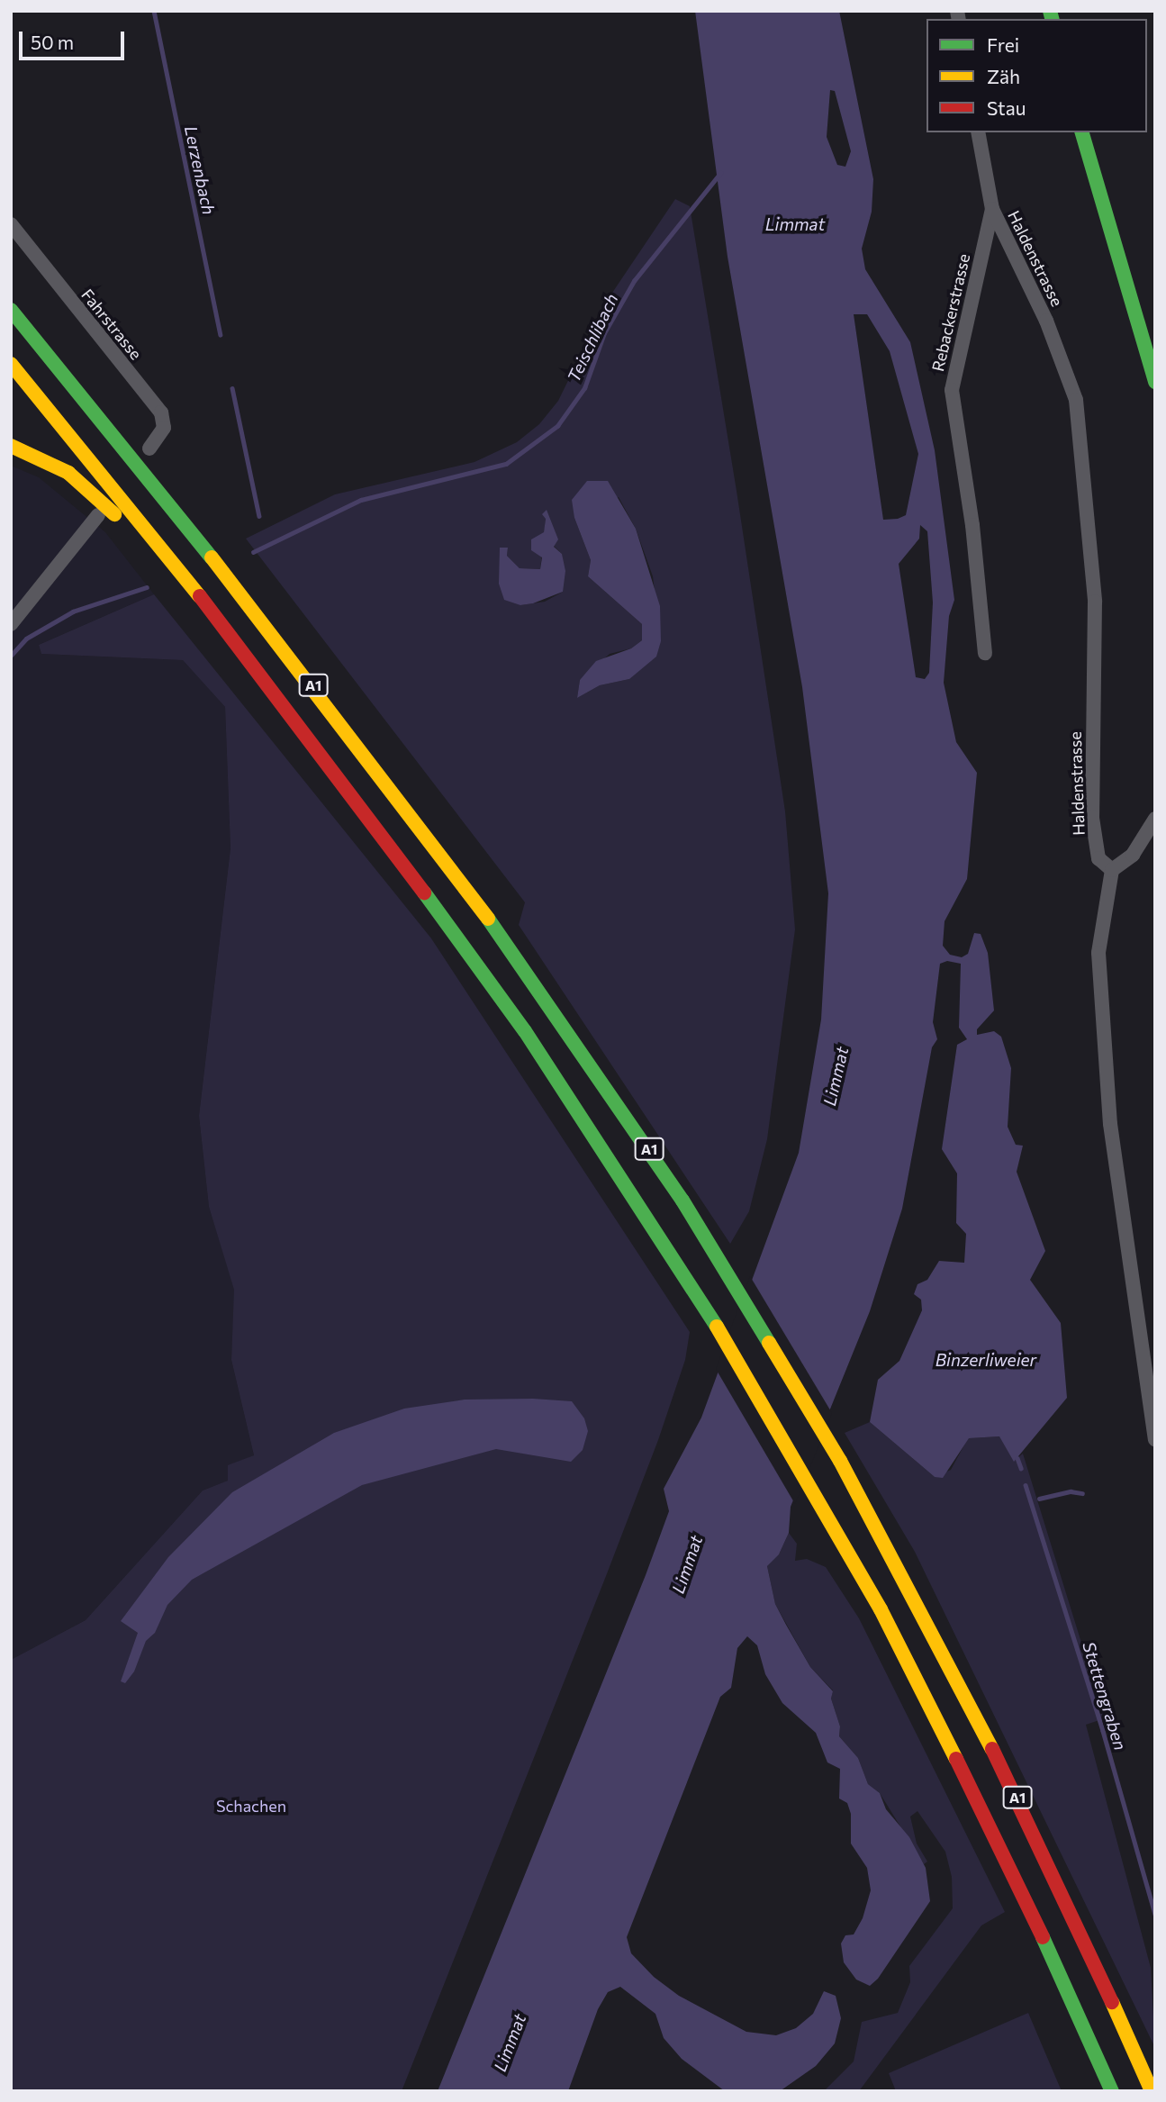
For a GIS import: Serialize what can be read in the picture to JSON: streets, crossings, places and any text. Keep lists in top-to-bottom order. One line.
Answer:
{"streets":{"main road":["A1"],"street":["Haldenstrasse","Rebackerstrasse","Fahrstrasse"]},"crossings":[["Haldenstrasse","Rebackerstrasse"]],"water":["Lerzenbach","Limmat","Teischlibach","Binzerliweier","Stettengraben"],"parks":["Schachen"],"legend":["Frei","Zäh","Stau"],"scale_bar":"50 m"}
